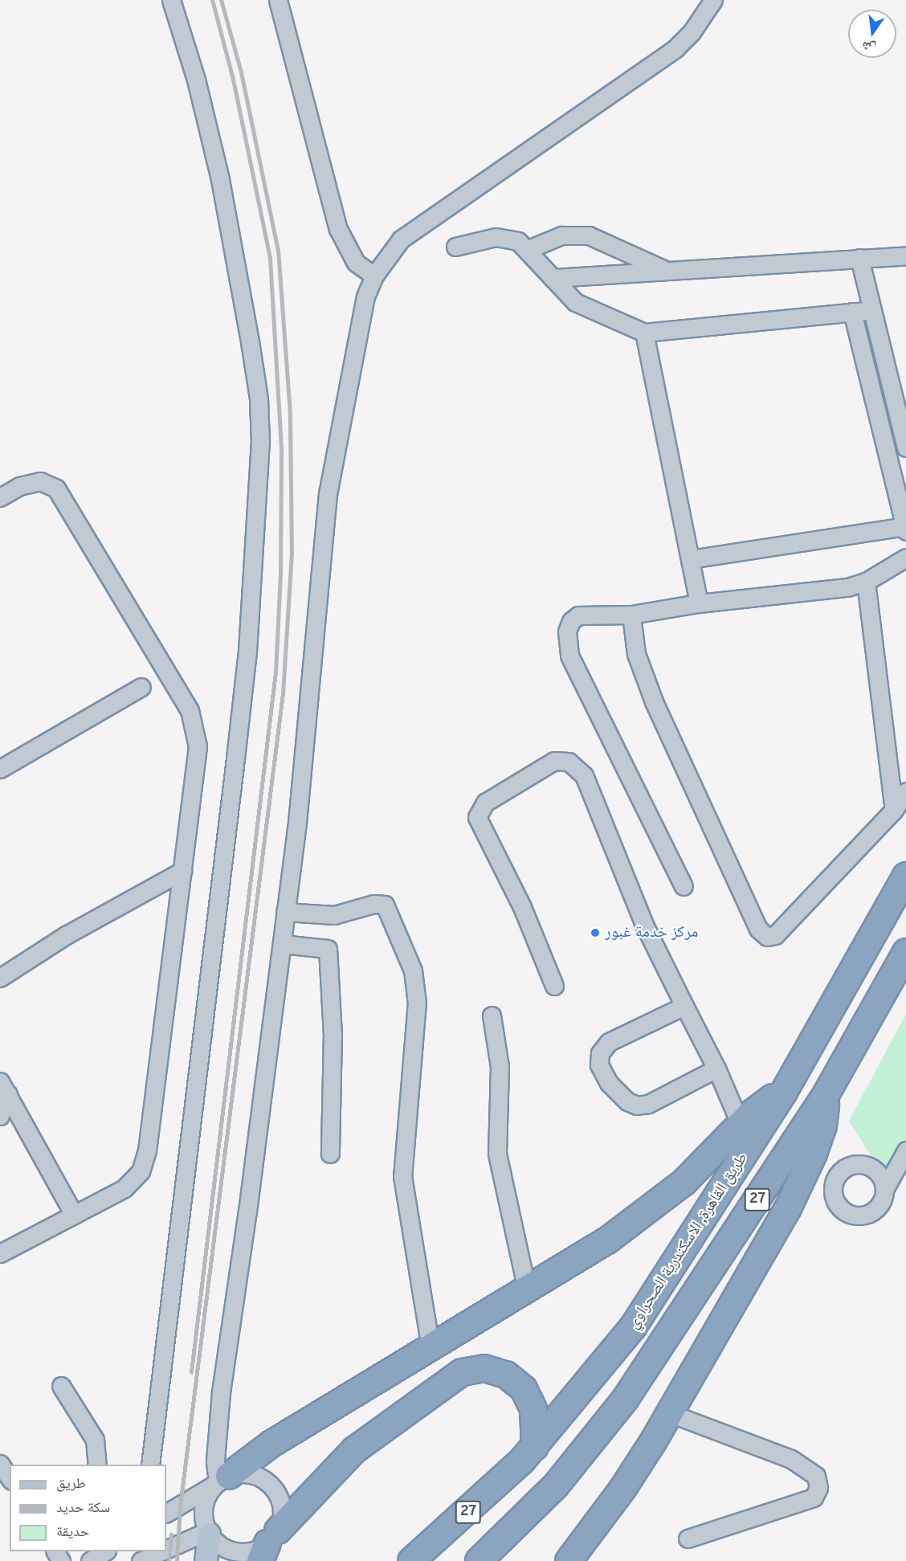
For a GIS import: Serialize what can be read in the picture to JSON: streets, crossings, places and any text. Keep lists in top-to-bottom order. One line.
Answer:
{"streets":{"highway":["27","طريق القاهرة, الاسكندرية الصحراوي"]},"places":["مركز خدمة غبور"],"legend":["طريق","سكة حديد","حديقة"],"north":"bottom"}
